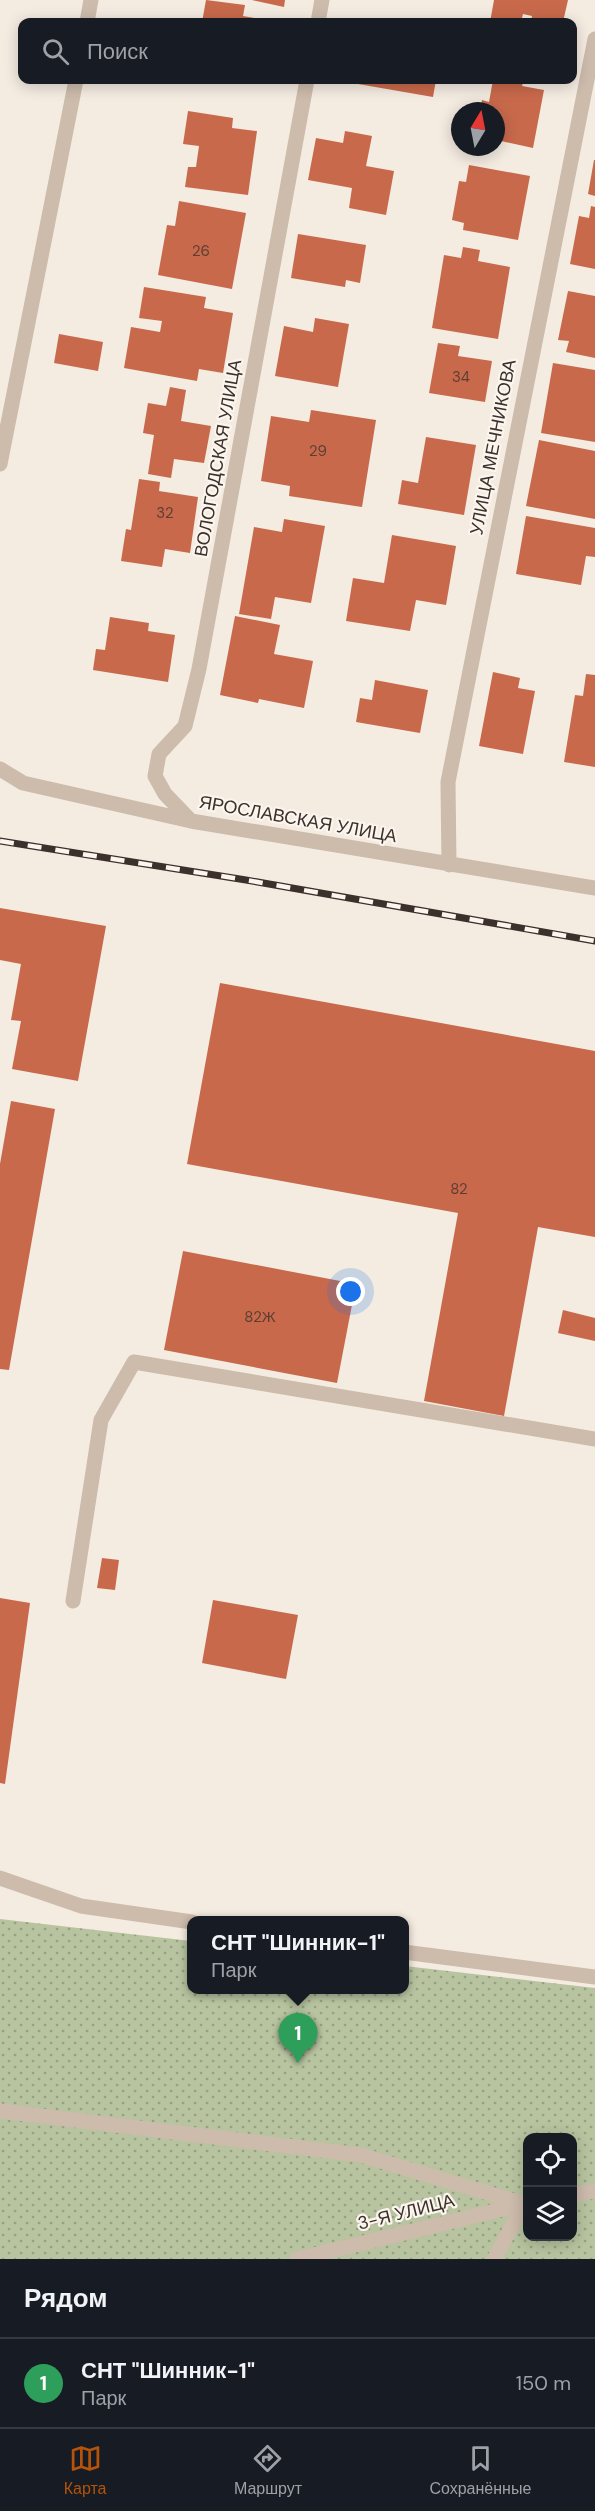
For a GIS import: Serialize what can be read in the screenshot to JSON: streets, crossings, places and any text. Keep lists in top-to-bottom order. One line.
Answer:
{"streets":{"street":["УЛИЦА МЕЧНИКОВА","ВОЛОГОДСКАЯ УЛИЦА","ЯРОСЛАВСКАЯ УЛИЦА","3-Я УЛИЦА"]},"crossings":[["УЛИЦА МЕЧНИКОВА","ЯРОСЛАВСКАЯ УЛИЦА"],["ВОЛОГОДСКАЯ УЛИЦА","ЯРОСЛАВСКАЯ УЛИЦА"]],"house_numbers":["26","34","29","32","82","82Ж"],"north":"top","page":{"search":"Поиск","popup":["СНТ \"Шинник-1\"","Парк"],"pins":"1","heading":"Рядом","list":[{"mark":"1","name":"СНТ \"Шинник-1\"","note":"Парк","value":"150 m"}],"nav":["Карта","Маршрут","Сохранённые"]}}
